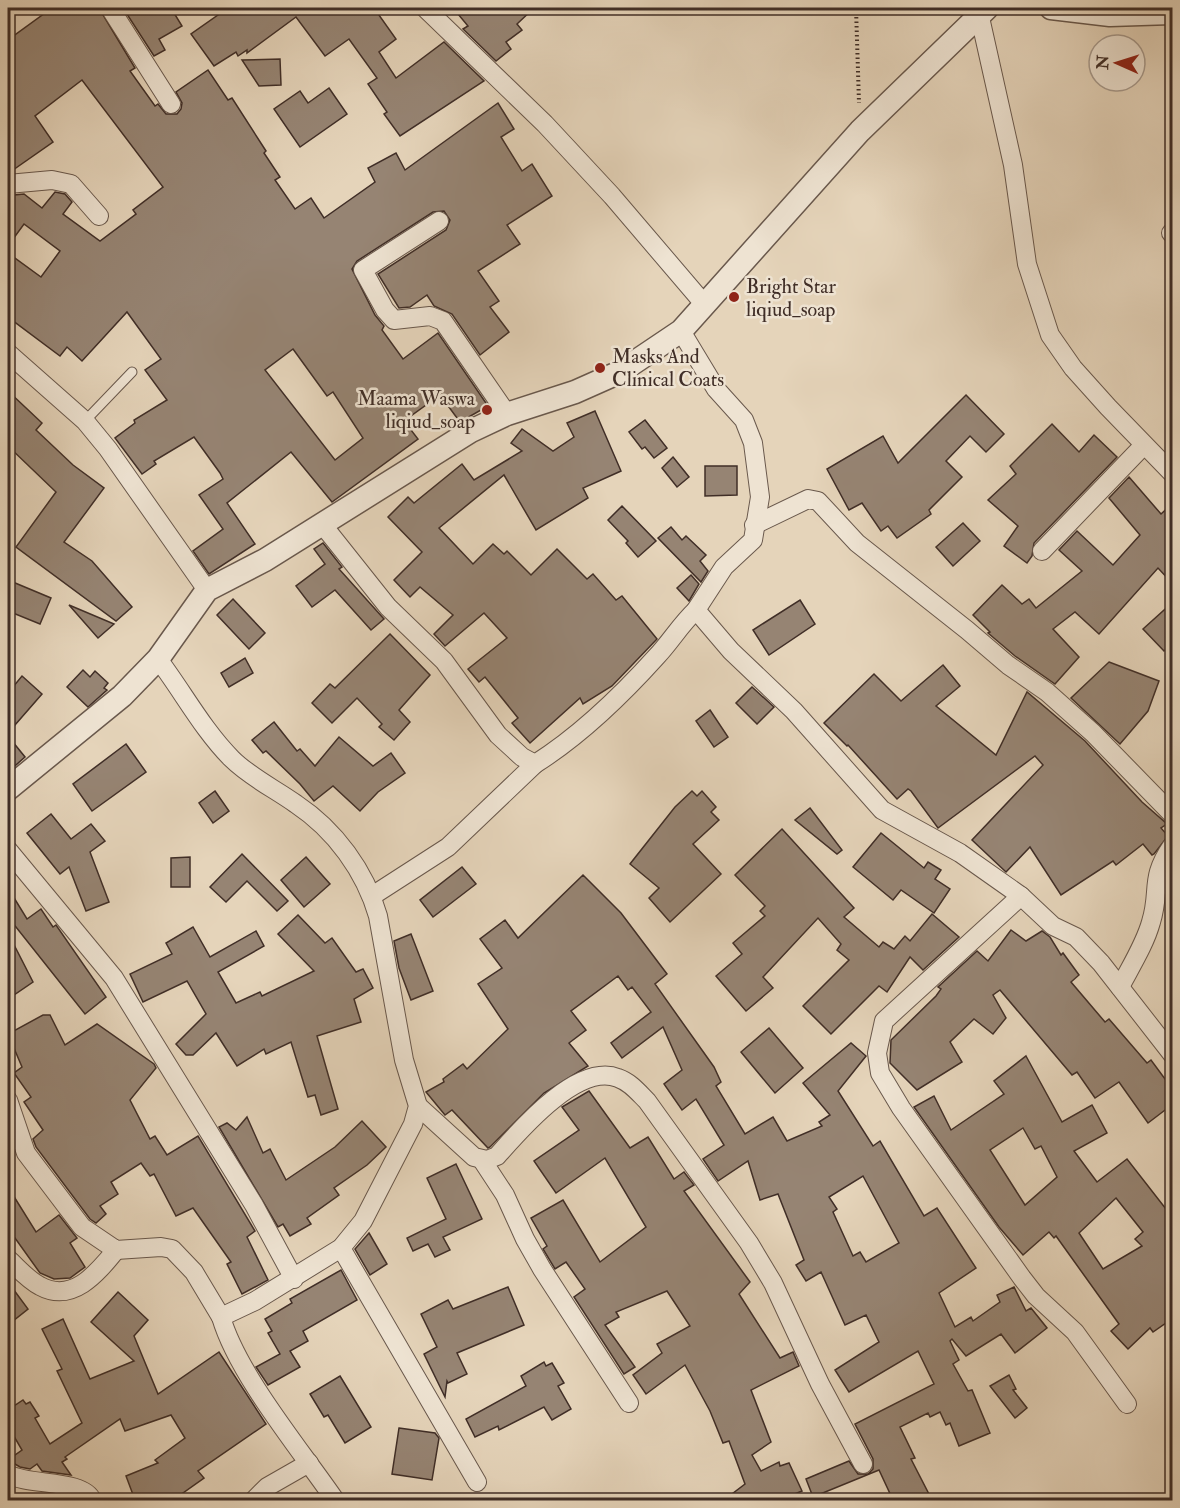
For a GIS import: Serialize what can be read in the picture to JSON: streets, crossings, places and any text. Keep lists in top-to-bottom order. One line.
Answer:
{"places":["Bright Star liqiud_soap","Masks And Clinical Coats","Maama Waswa liqiud_soap"],"north":"left"}
